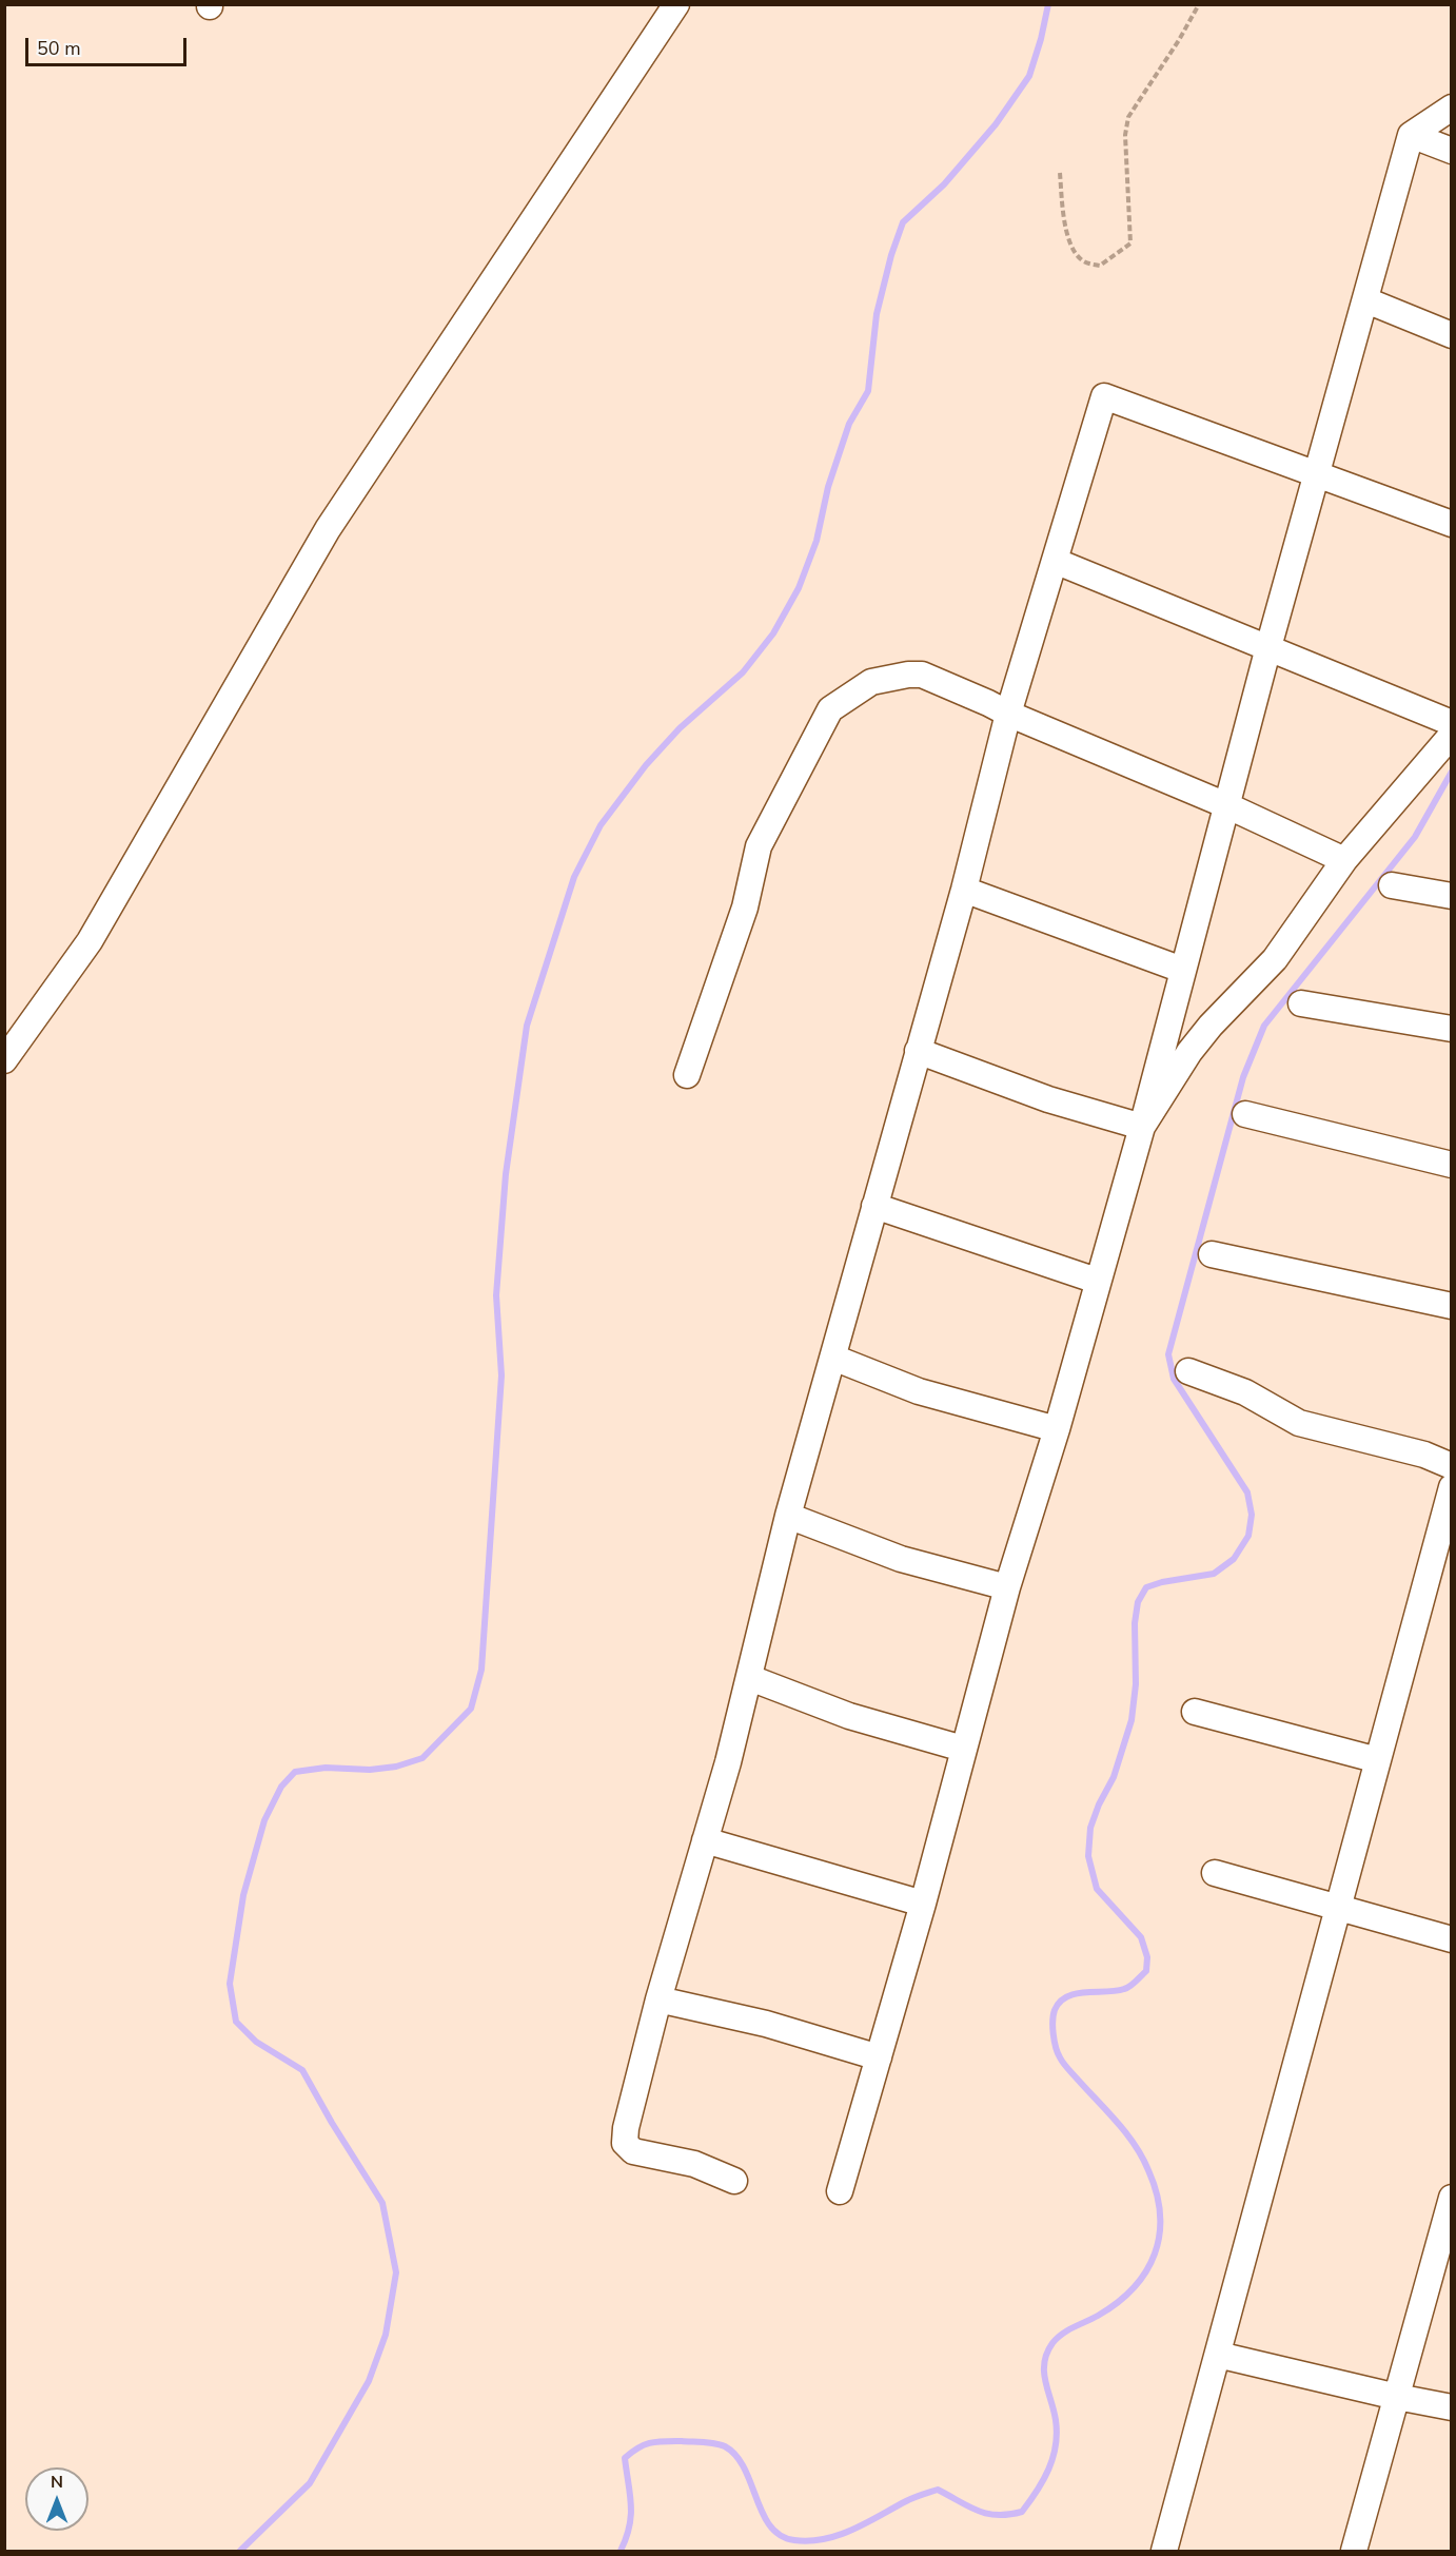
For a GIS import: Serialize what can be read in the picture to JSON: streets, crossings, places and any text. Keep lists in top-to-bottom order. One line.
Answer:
{"scale_bar":"50 m","north":"top"}
